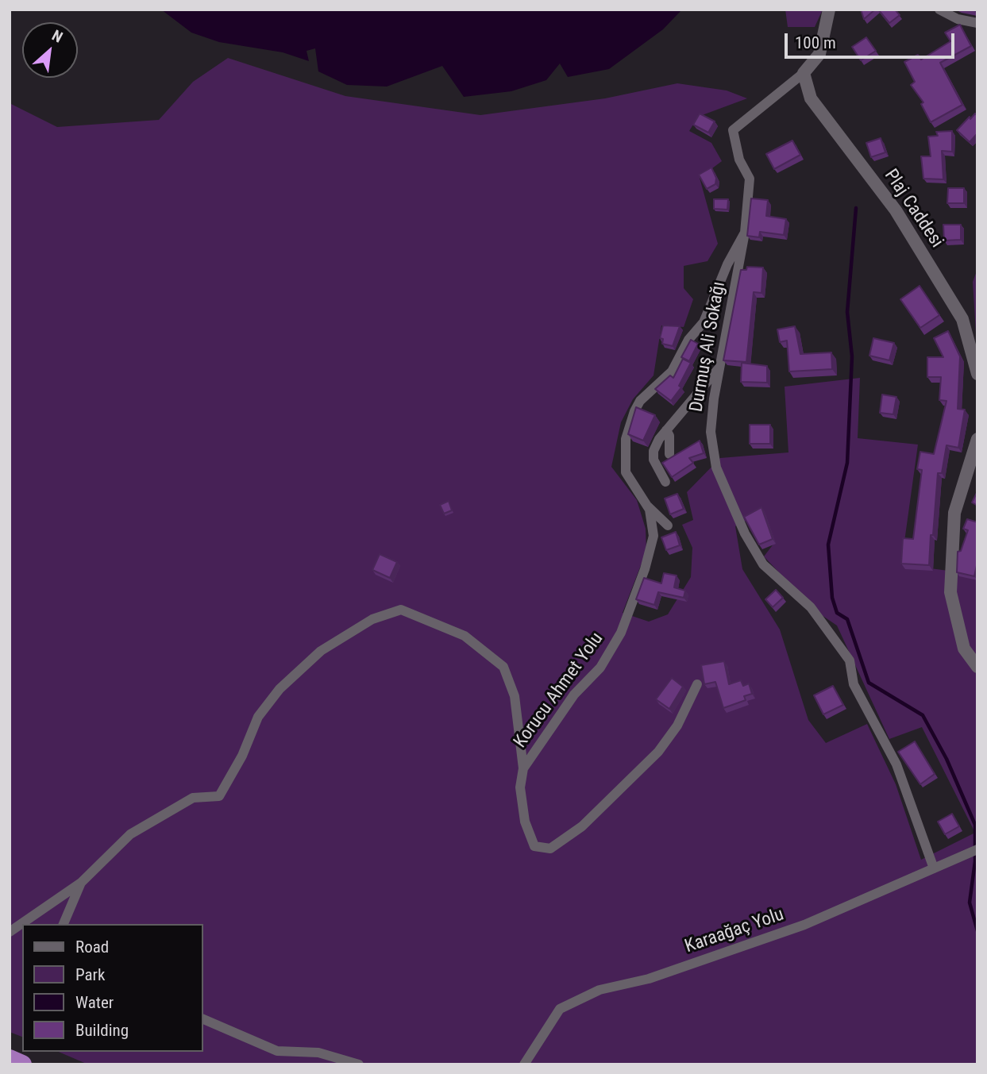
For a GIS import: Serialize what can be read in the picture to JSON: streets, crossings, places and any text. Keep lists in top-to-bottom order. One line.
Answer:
{"streets":{"street":["Plaj Caddesi","Durmuş Ali Sokağı","Korucu Ahmet Yolu","Karaağaç Yolu"]},"crossings":[["Plaj Caddesi","Durmuş Ali Sokağı"],["Durmuş Ali Sokağı","Korucu Ahmet Yolu"],["Durmuş Ali Sokağı","Karaağaç Yolu"]],"legend":["Road","Park","Water","Building"],"scale_bar":"100 m","north":"top right"}
